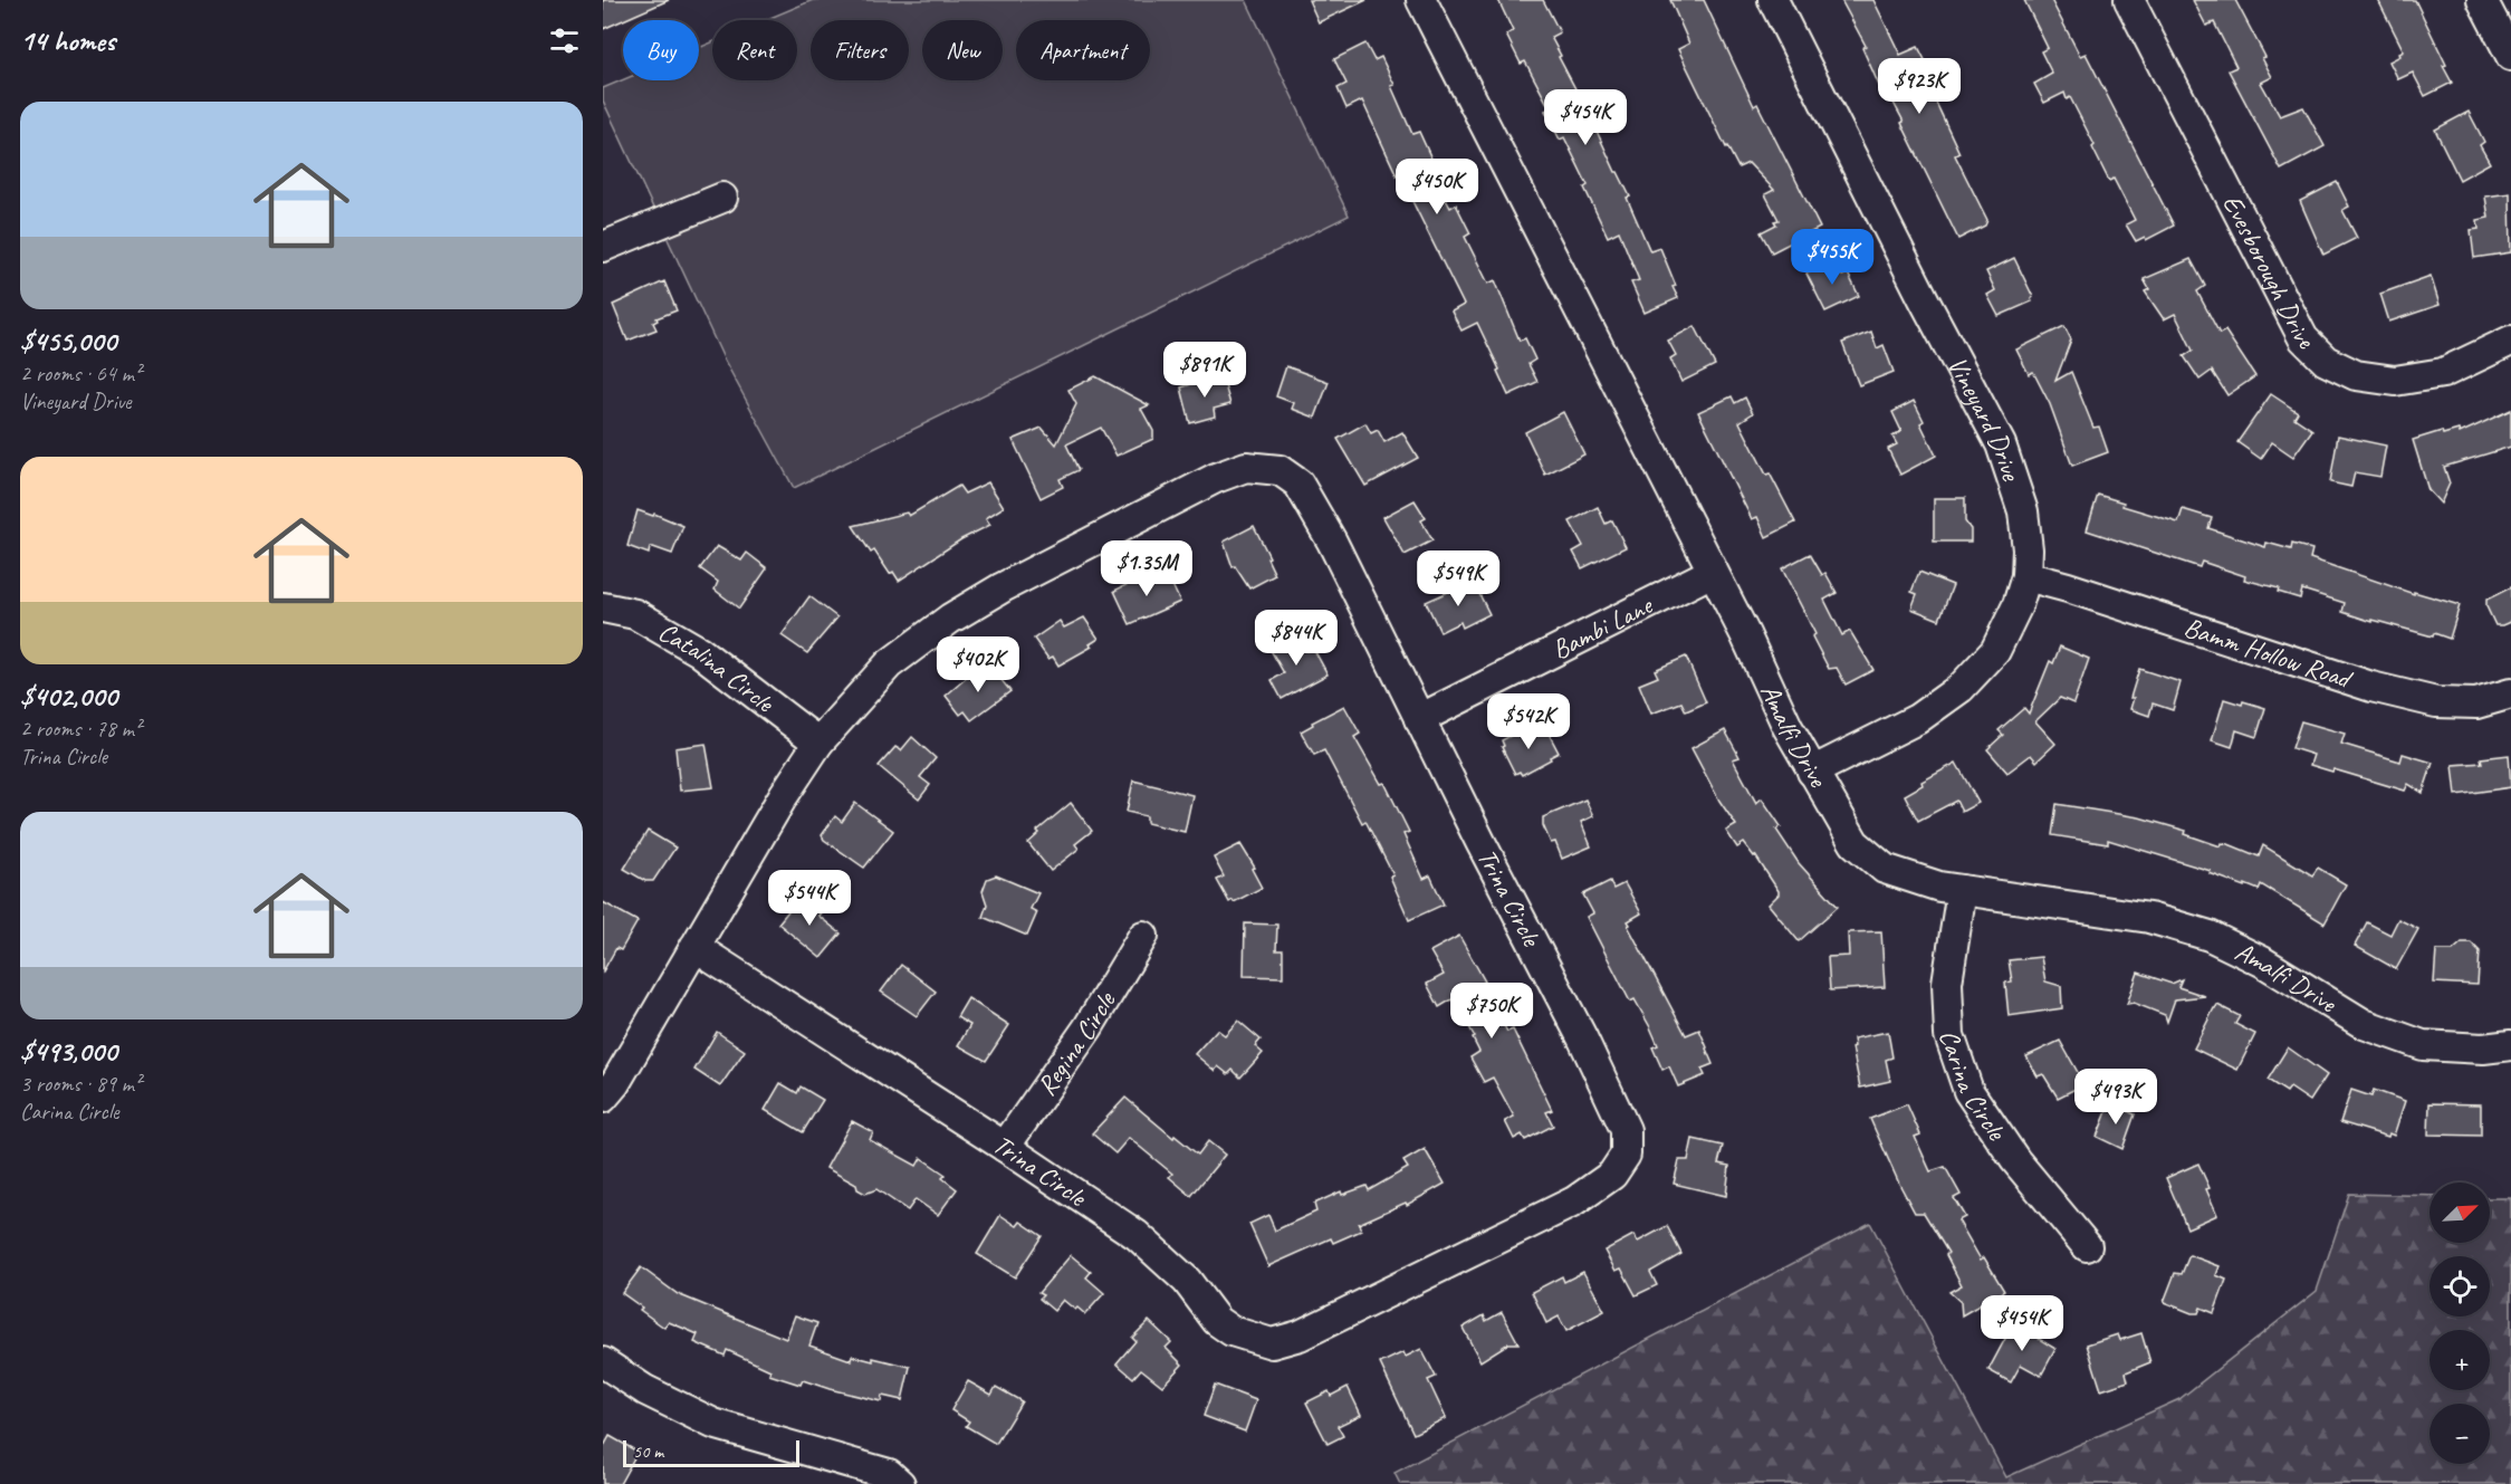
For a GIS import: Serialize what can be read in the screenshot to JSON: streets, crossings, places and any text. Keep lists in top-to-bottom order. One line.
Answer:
{"streets":{"street":["Evesborough Drive","Vineyard Drive","Bambi Lane","Bamm Hollow Road","Catalina Circle","Amalfi Drive","Trina Circle","Regina Circle","Carina Circle"]},"crossings":[["Vineyard Drive","Bamm Hollow Road"],["Vineyard Drive","Amalfi Drive"],["Bambi Lane","Amalfi Drive"],["Bambi Lane","Trina Circle"],["Catalina Circle","Trina Circle"],["Amalfi Drive","Carina Circle"],["Trina Circle","Regina Circle"]],"scale_bar":"50 m","north":"top right","page":{"heading":"14 homes","chip":["Buy","Rent","Filters","New","Apartment"],"price":["$923K","$454K","$450K","$455K","$891K","$1.35M","$549K","$844K","$402K","$542K","$544K","$750K","$493K","$454K"],"list":[{"name":"$455,000","note":"2 rooms · 64 m² · Vineyard Drive"},{"name":"$402,000","note":"2 rooms · 78 m² · Trina Circle"},{"name":"$493,000","note":"3 rooms · 89 m² · Carina Circle"}],"map_buttons":["+","−"],"scale":"50 m"}}
